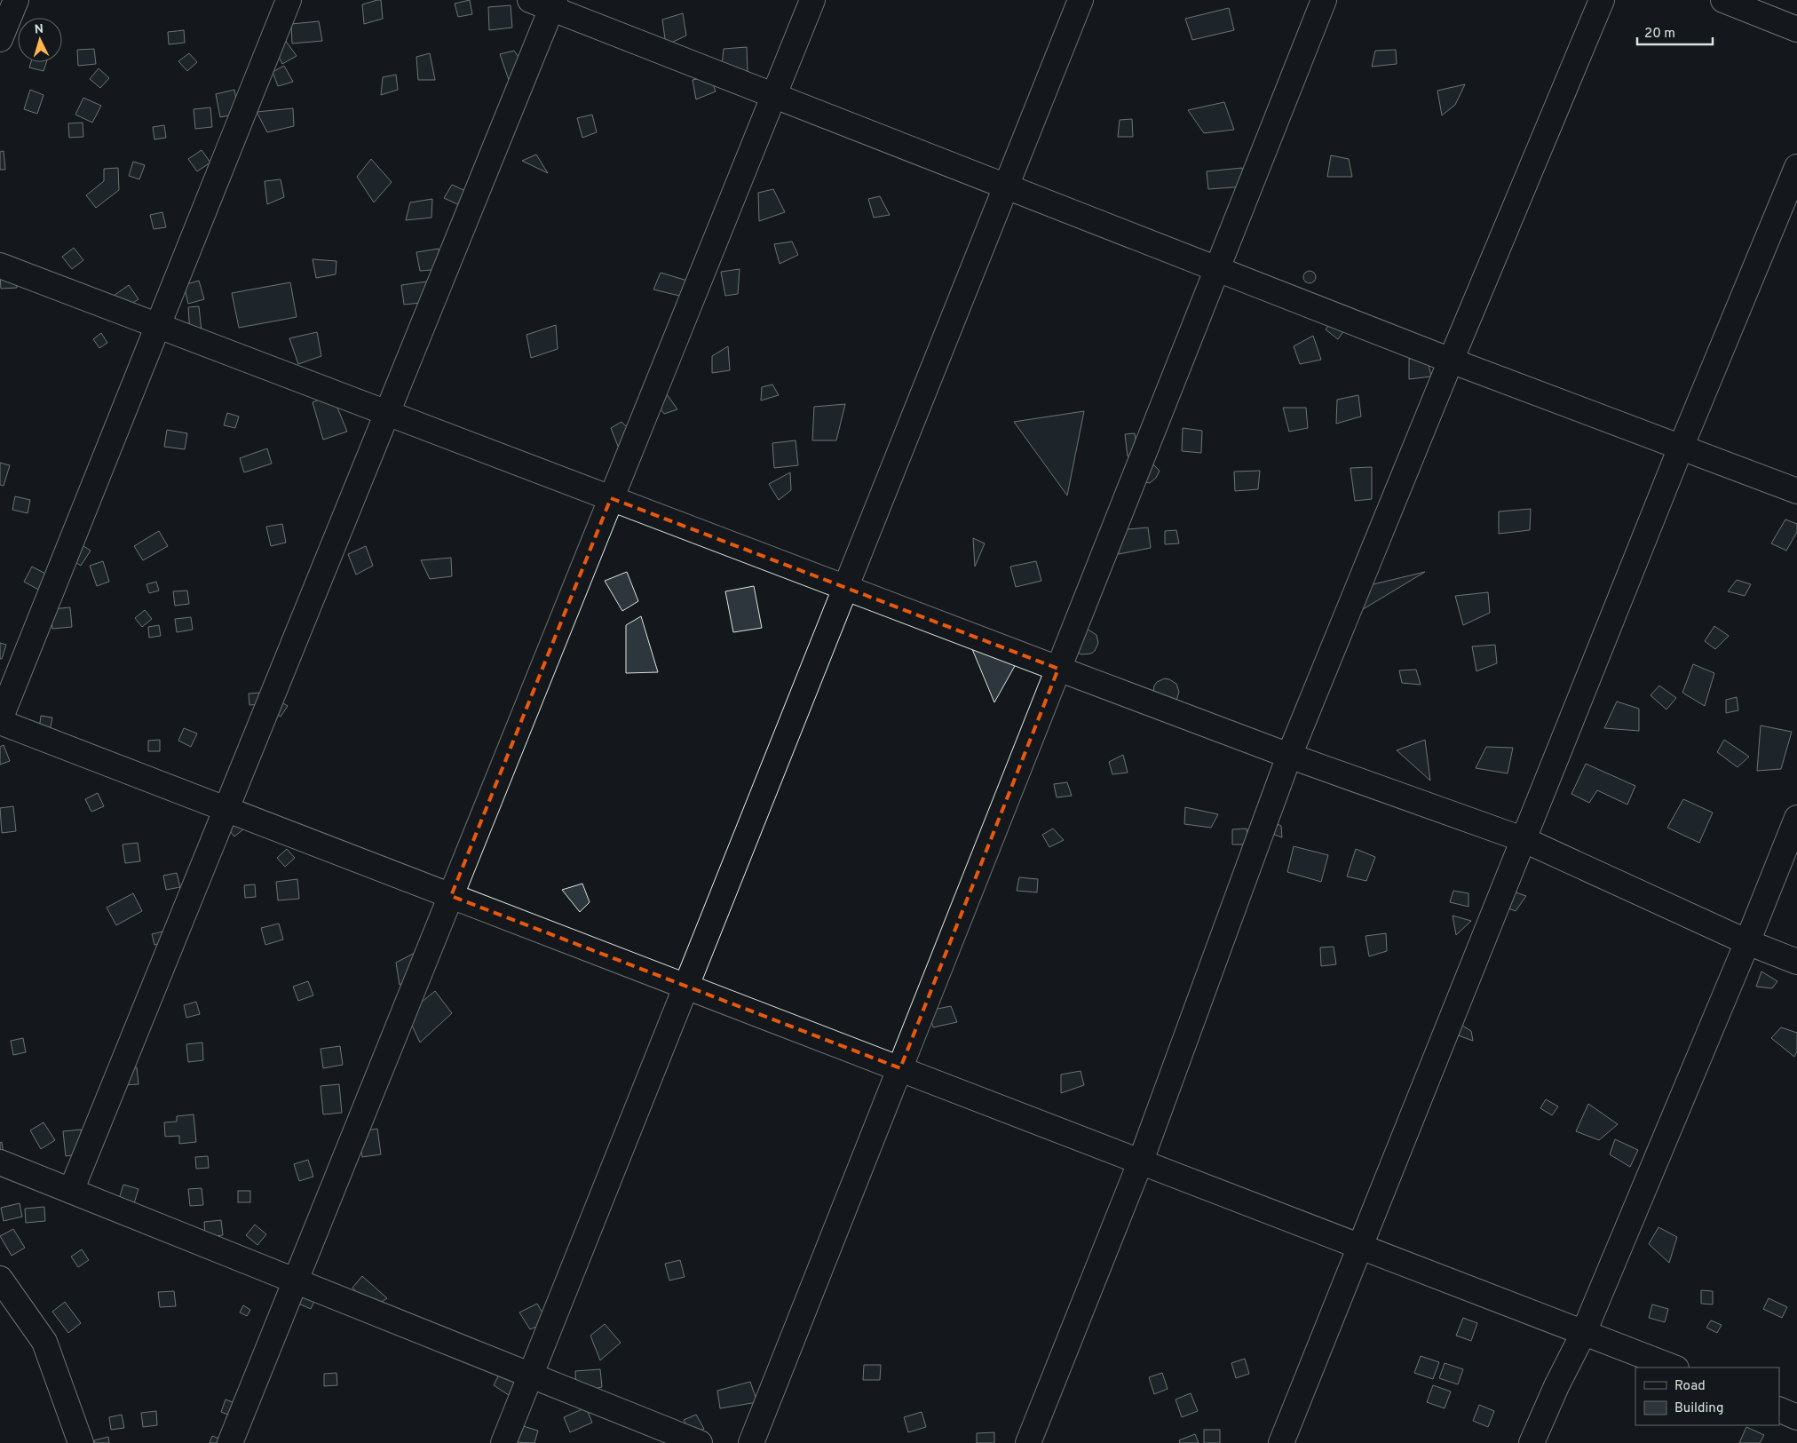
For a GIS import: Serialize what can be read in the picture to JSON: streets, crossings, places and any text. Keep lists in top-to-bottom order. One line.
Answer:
{"legend":["Road","Building"],"scale_bar":"20 m","north":"top"}
